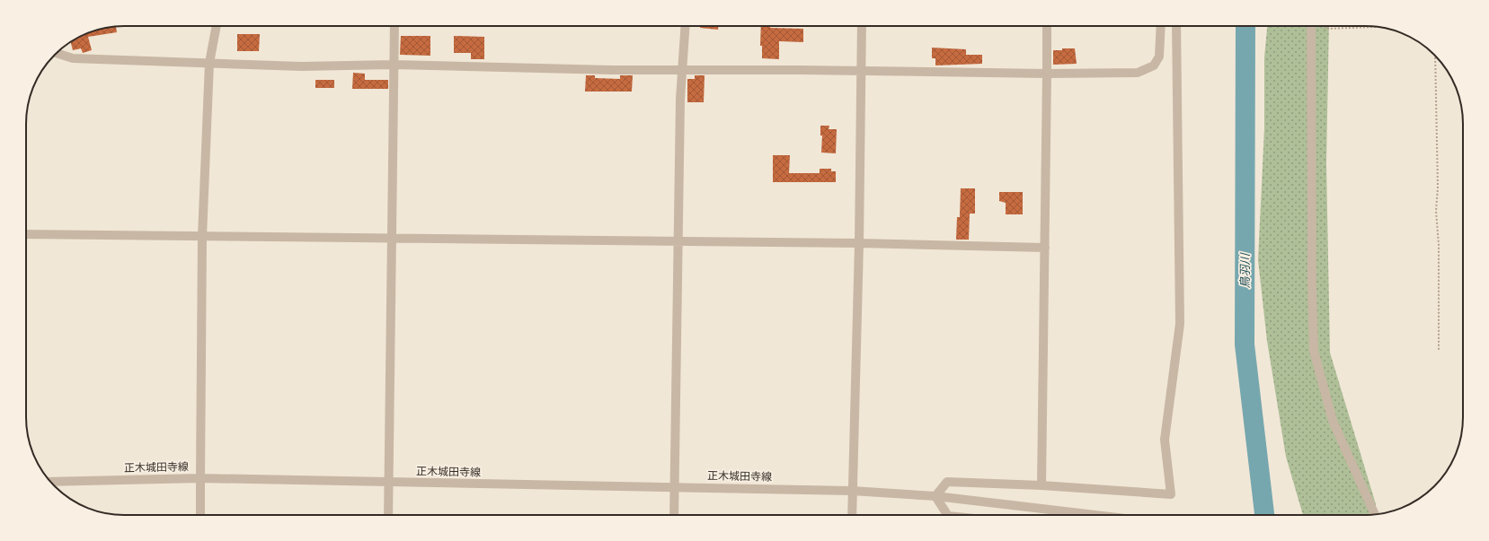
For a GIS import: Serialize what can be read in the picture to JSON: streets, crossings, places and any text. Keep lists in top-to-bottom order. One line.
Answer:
{"streets":{"street":["正木城田寺線"]},"water":["鳥羽川"]}
